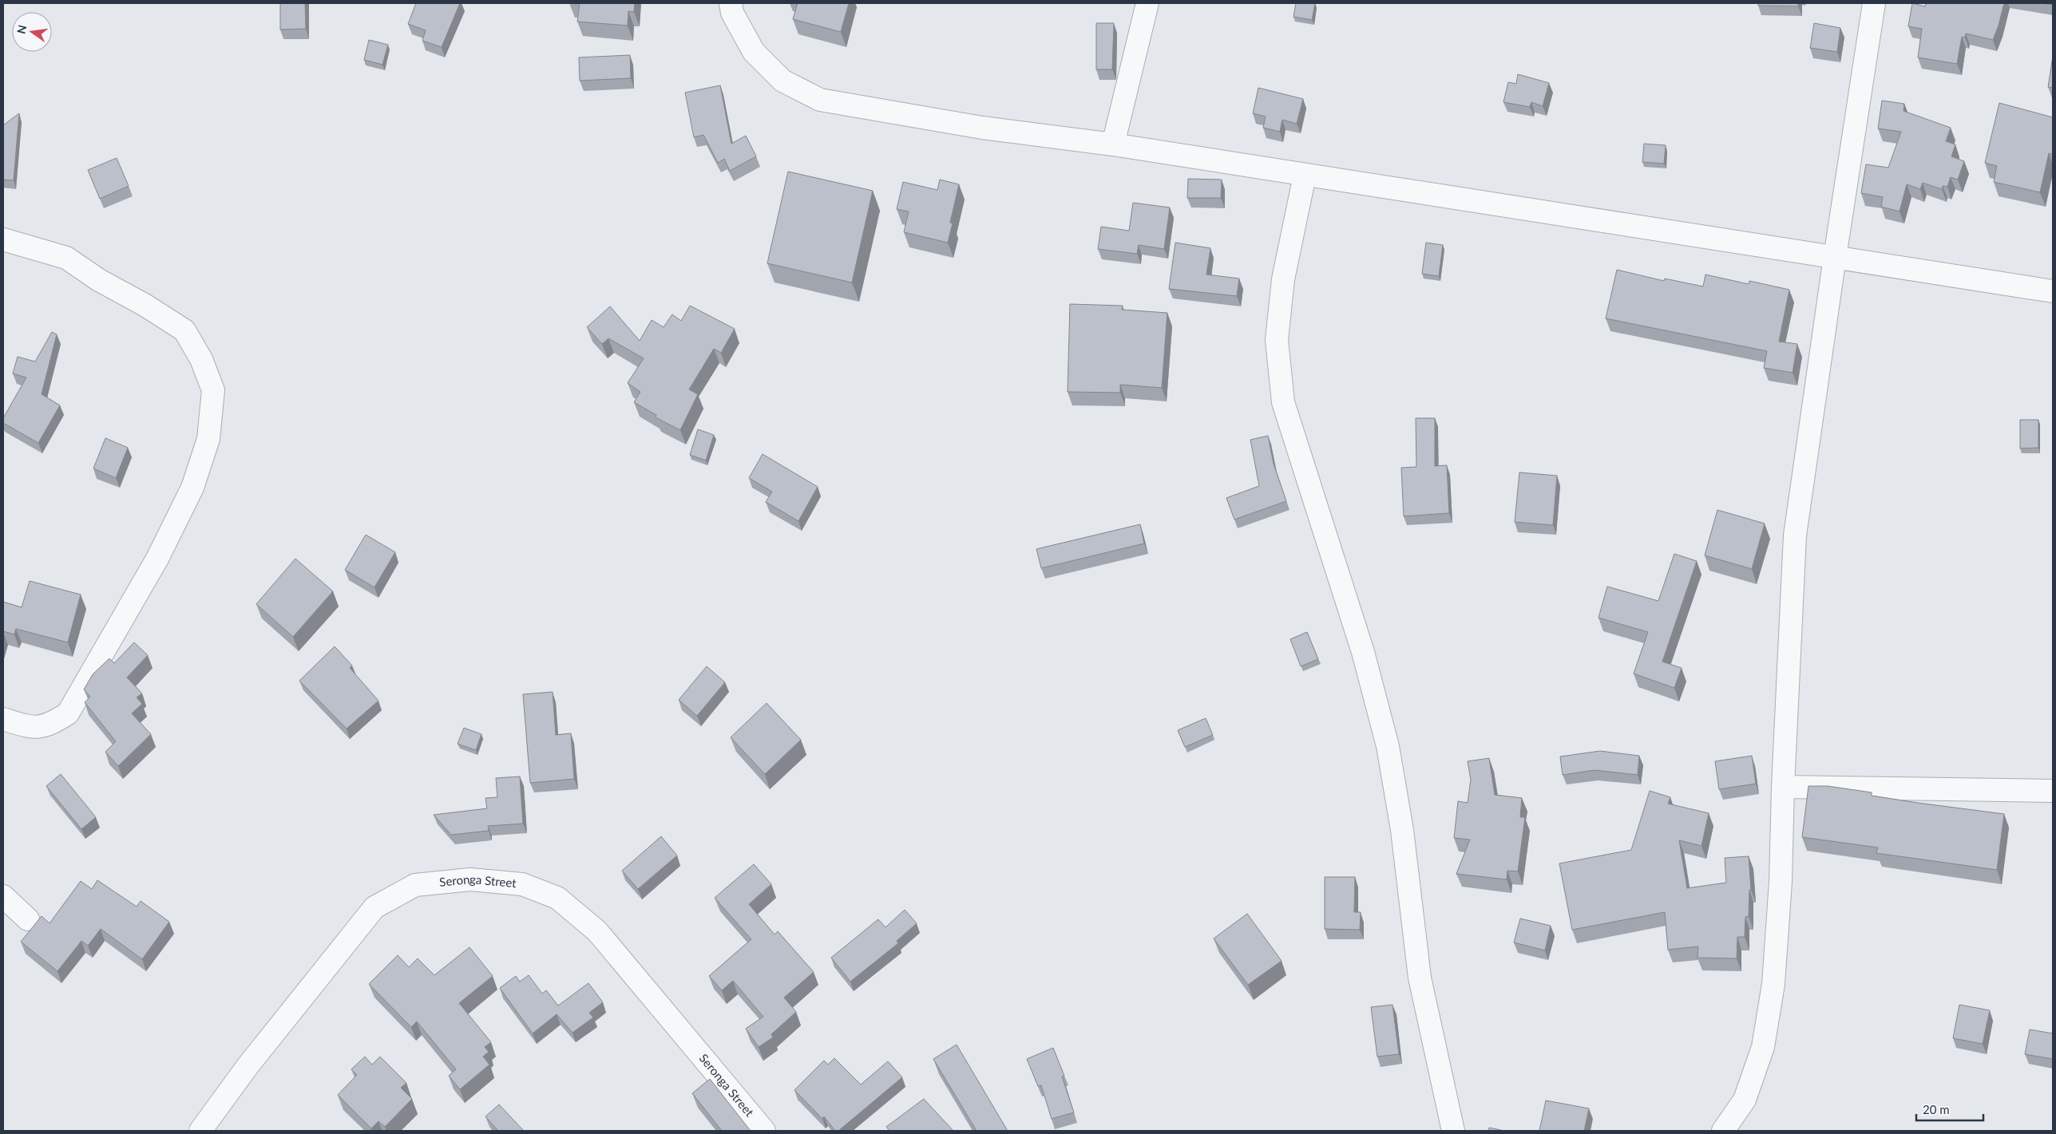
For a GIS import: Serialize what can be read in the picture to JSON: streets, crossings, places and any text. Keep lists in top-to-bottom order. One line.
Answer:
{"streets":{"street":["Seronga Street"]},"scale_bar":"20 m","north":"left"}
